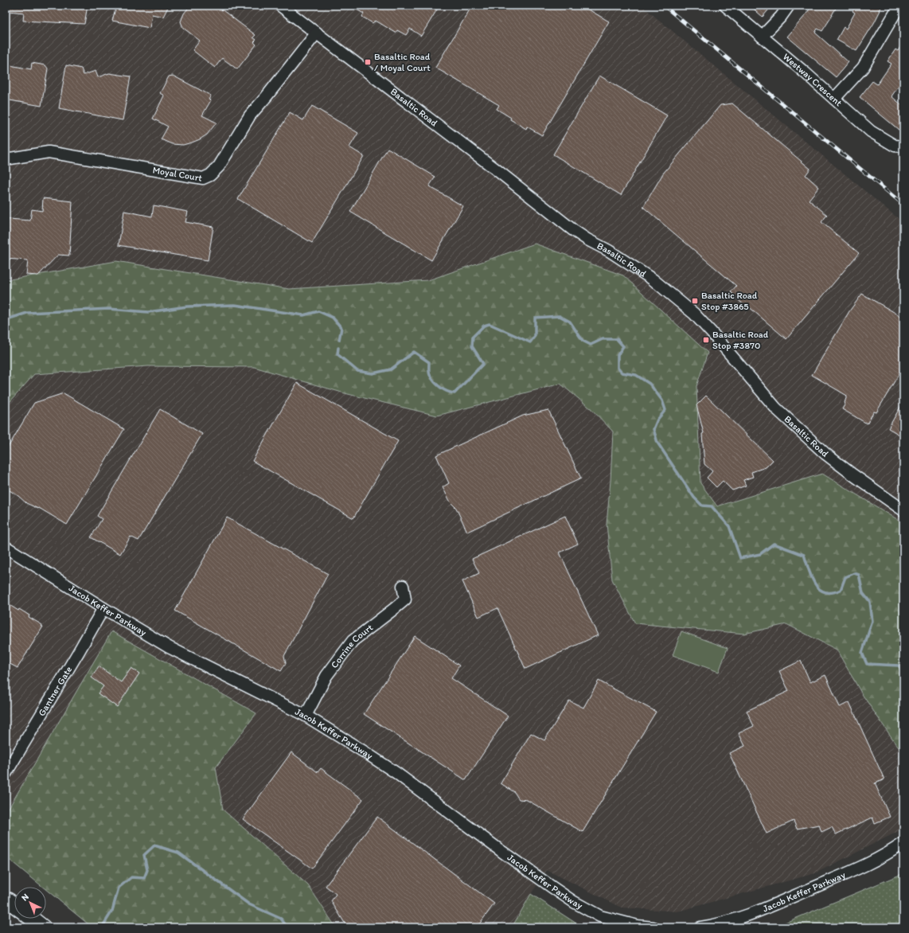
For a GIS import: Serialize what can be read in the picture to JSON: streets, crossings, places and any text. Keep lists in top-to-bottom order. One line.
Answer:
{"streets":{"street":["Westway Crescent","Basaltic Road","Moyal Court","Jacob Keffer Parkway","Corrine Court","Gantner Gate"]},"crossings":[["Basaltic Road","Moyal Court"],["Jacob Keffer Parkway","Corrine Court"],["Jacob Keffer Parkway","Gantner Gate"]],"places":{"transit":["Basaltic Road / Moyal Court","Basaltic Road Stop #3865","Basaltic Road Stop #3870"]},"north":"top left"}
